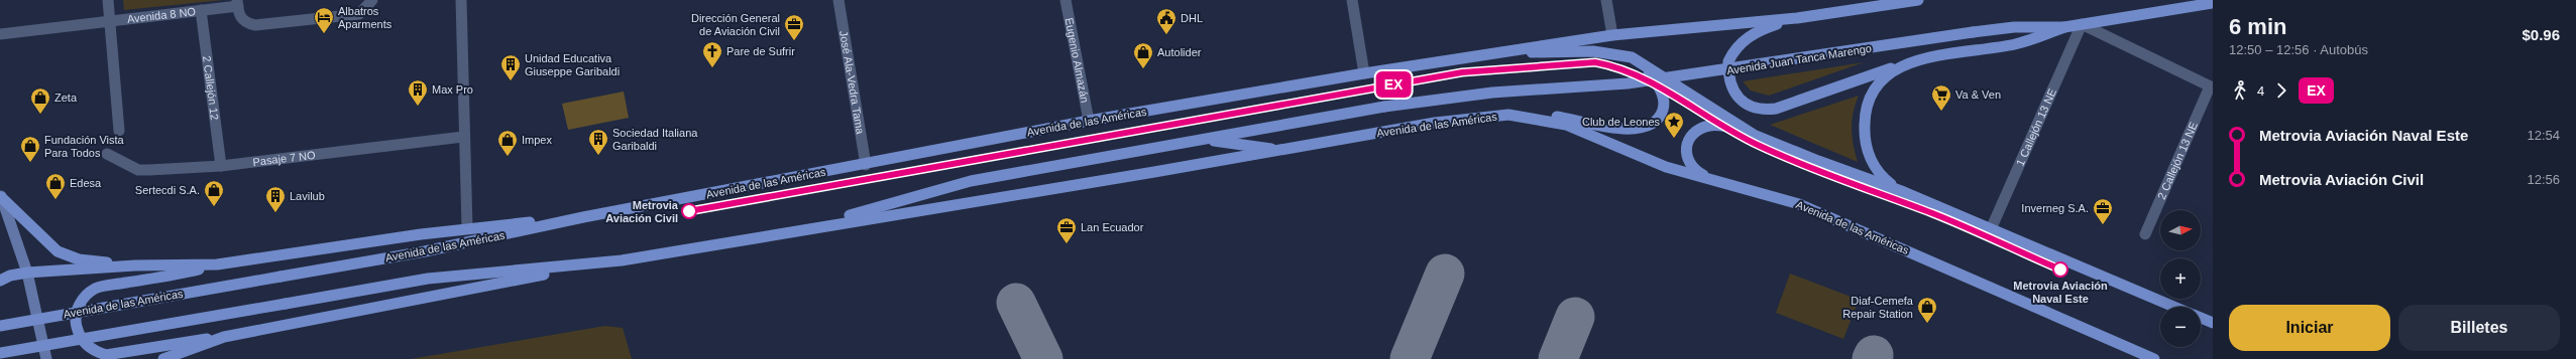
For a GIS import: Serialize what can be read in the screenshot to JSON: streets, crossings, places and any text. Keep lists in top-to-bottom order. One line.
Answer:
{"streets":{"main road":["Avenida Juan Tanca Marengo","Avenida de las Américas"],"street":["Avenida 8 NO","Eugenio Almazán","José Ala-Vedra Tama","2 Callejón 12","1 Callejón 13 NE","Pasaje 7 NO","2 Callejón 13 NE"]},"crossings":[["Avenida 8 NO","2 Callejón 12"],["Avenida Juan Tanca Marengo","Avenida de las Américas"],["Avenida Juan Tanca Marengo","1 Callejón 13 NE"],["Eugenio Almazán","Avenida de las Américas"],["José Ala-Vedra Tama","Avenida de las Américas"],["2 Callejón 12","Pasaje 7 NO"],["Avenida de las Américas","1 Callejón 13 NE"]],"places":{"hotel":["Albatros Aparments"],"public building":["DHL"],"office":["Dirección General de Aviación Civil","Inverneg S.A.","Lan Ecuador"],"church":["Pare de Sufrir"],"shop":["Autolider","Zeta","Impex","Fundación Vista Para Todos","Edesa","Sertecdi S.A.","Diaf-Cemefa Repair Station"],"building":["Unidad Educativa Giuseppe Garibaldi","Max Pro","Sociedad Italiana Garibaldi","Lavilub"],"supermarket":["Va & Ven"],"place":["Club de Leones"],"other":["Metrovia Aviación Civil","Metrovia Aviación Naval Este"]},"lines":["bus line EX"],"north":"right","page":{"on_map":"EX","heading":["6 min","12:50 – 12:56 · Autobús","$0.96"],"legs":["4","EX"],"list":[{"name":"Metrovia Aviación Naval Este","value":"12:54"},{"name":"Metrovia Aviación Civil","value":"12:56"}],"map_buttons":["+","−"],"buttons":["Iniciar","Billetes"]}}
